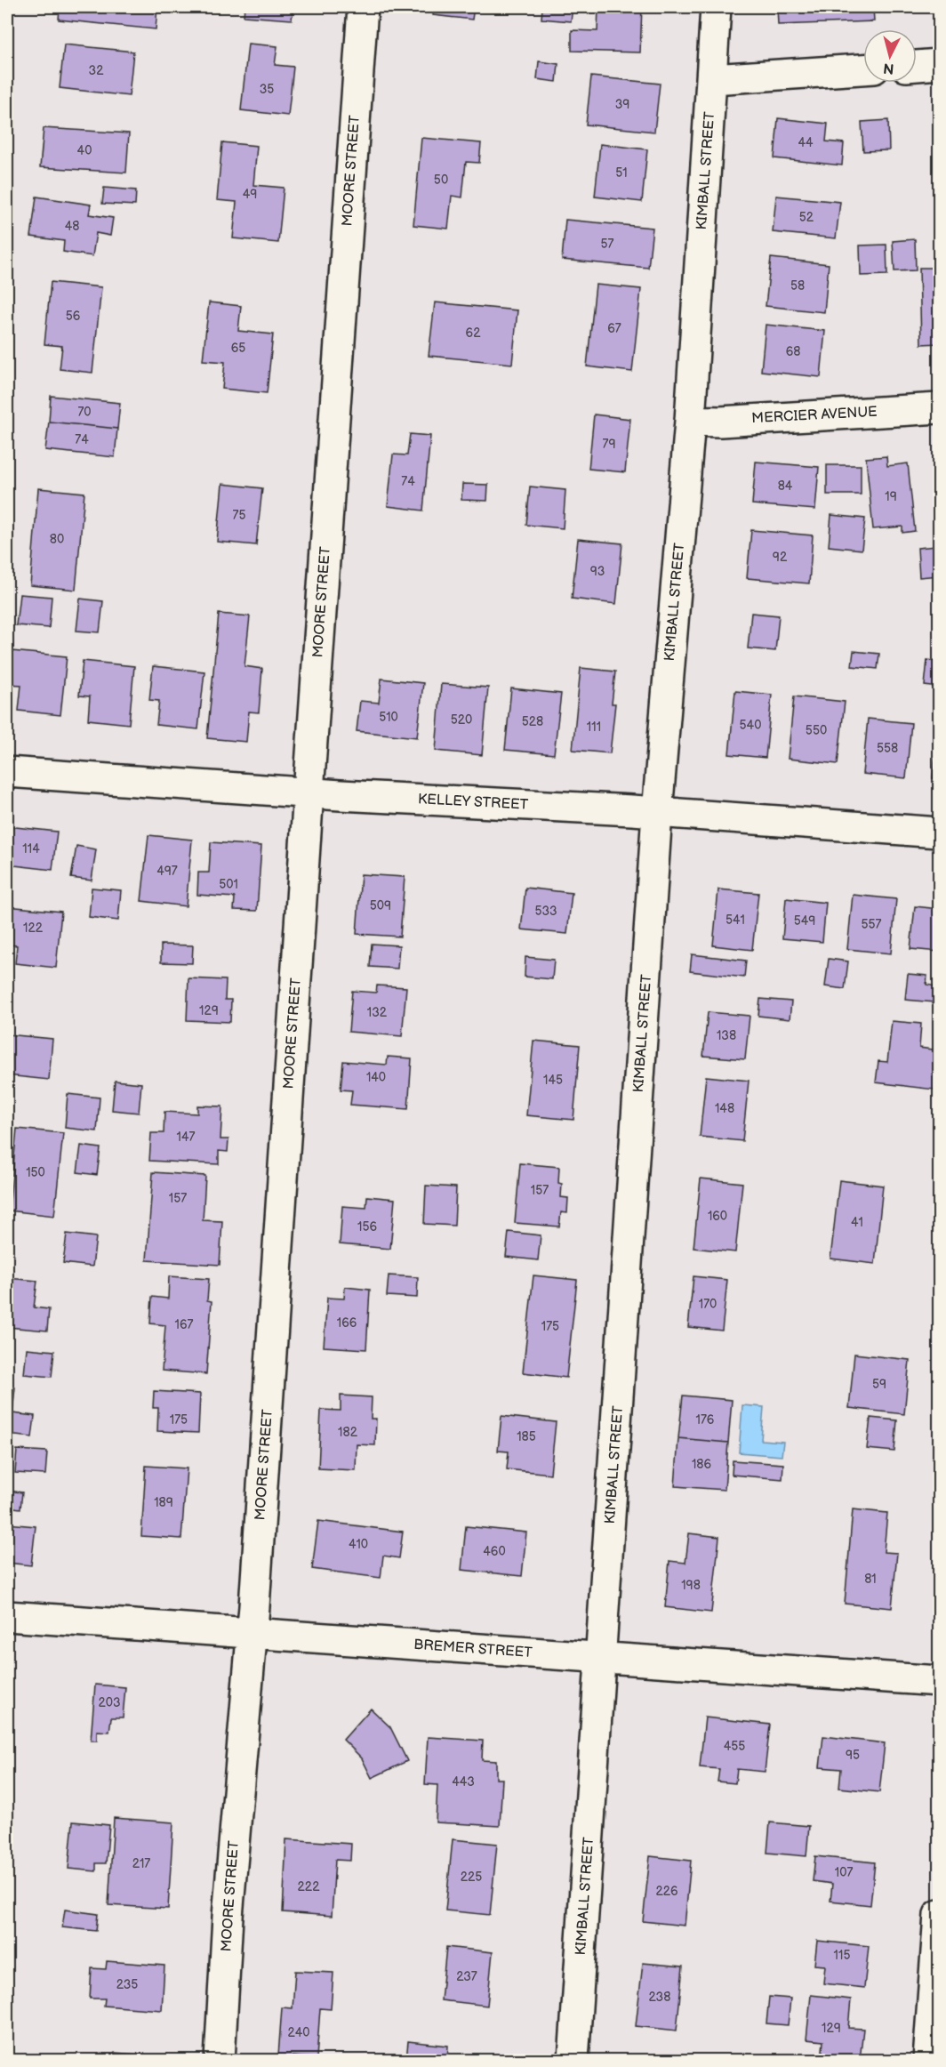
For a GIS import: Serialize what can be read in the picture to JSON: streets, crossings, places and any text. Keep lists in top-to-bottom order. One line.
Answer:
{"streets":{"street":["MOORE STREET","KIMBALL STREET","MERCIER AVENUE","KELLEY STREET","BREMER STREET"]},"crossings":[["MOORE STREET","KELLEY STREET"],["MOORE STREET","BREMER STREET"],["KIMBALL STREET","MERCIER AVENUE"],["KIMBALL STREET","KELLEY STREET"],["KIMBALL STREET","BREMER STREET"]],"house_numbers":["32","35","39","44","40","51","50","49","52","48","57","58","56","67","62","65","68","70","74","79","74","84","19","75","80","92","93","510","520","528","540","111","550","558","114","497","501","509","533","541","549","557","122","129","132","138","140","145","148","147","150","157","157","160","41","156","170","166","167","175","59","175","176","182","185","186","189","410","460","81","198","203","455","95","443","217","107","225","222","226","115","237","235","238","129","240"],"north":"bottom"}
